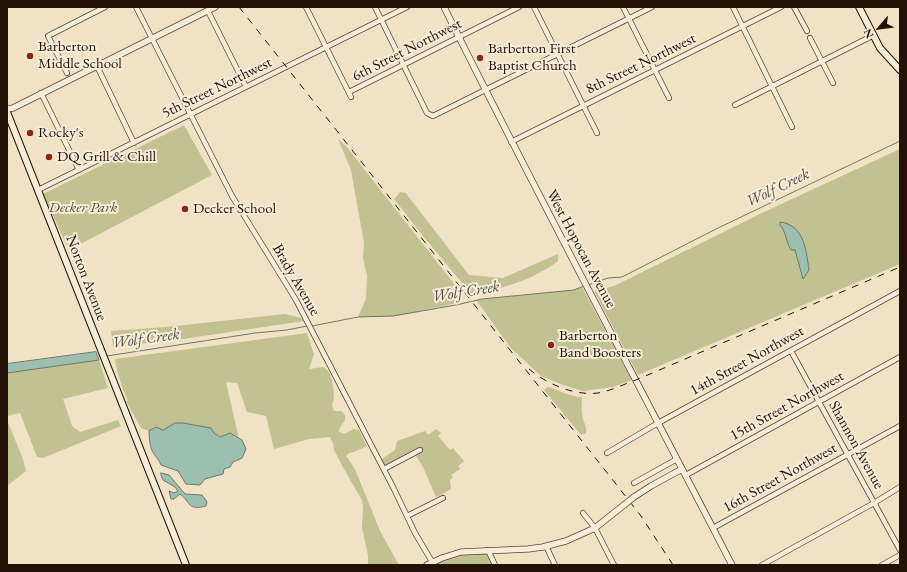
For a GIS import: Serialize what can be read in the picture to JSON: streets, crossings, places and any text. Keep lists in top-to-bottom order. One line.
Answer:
{"streets":{"main road":["Norton Avenue"],"street":["6th Street Northwest","8th Street Northwest","5th Street Northwest","West Hopocan Avenue","Brady Avenue","14th Street Northwest","15th Street Northwest","Shannon Avenue","16th Street Northwest"]},"crossings":[["6th Street Northwest","West Hopocan Avenue"],["8th Street Northwest","West Hopocan Avenue"],["5th Street Northwest","Norton Avenue"],["5th Street Northwest","Brady Avenue"],["West Hopocan Avenue","14th Street Northwest"],["West Hopocan Avenue","15th Street Northwest"],["West Hopocan Avenue","16th Street Northwest"],["14th Street Northwest","Shannon Avenue"],["15th Street Northwest","Shannon Avenue"],["Shannon Avenue","16th Street Northwest"]],"water":["Wolf Creek"],"parks":["Decker Park"],"places":["Barberton Middle School","Barberton First Baptist Church","Rocky's","DQ Grill & Chill","Decker School","Barberton Band Boosters"],"north":"bottom left"}
